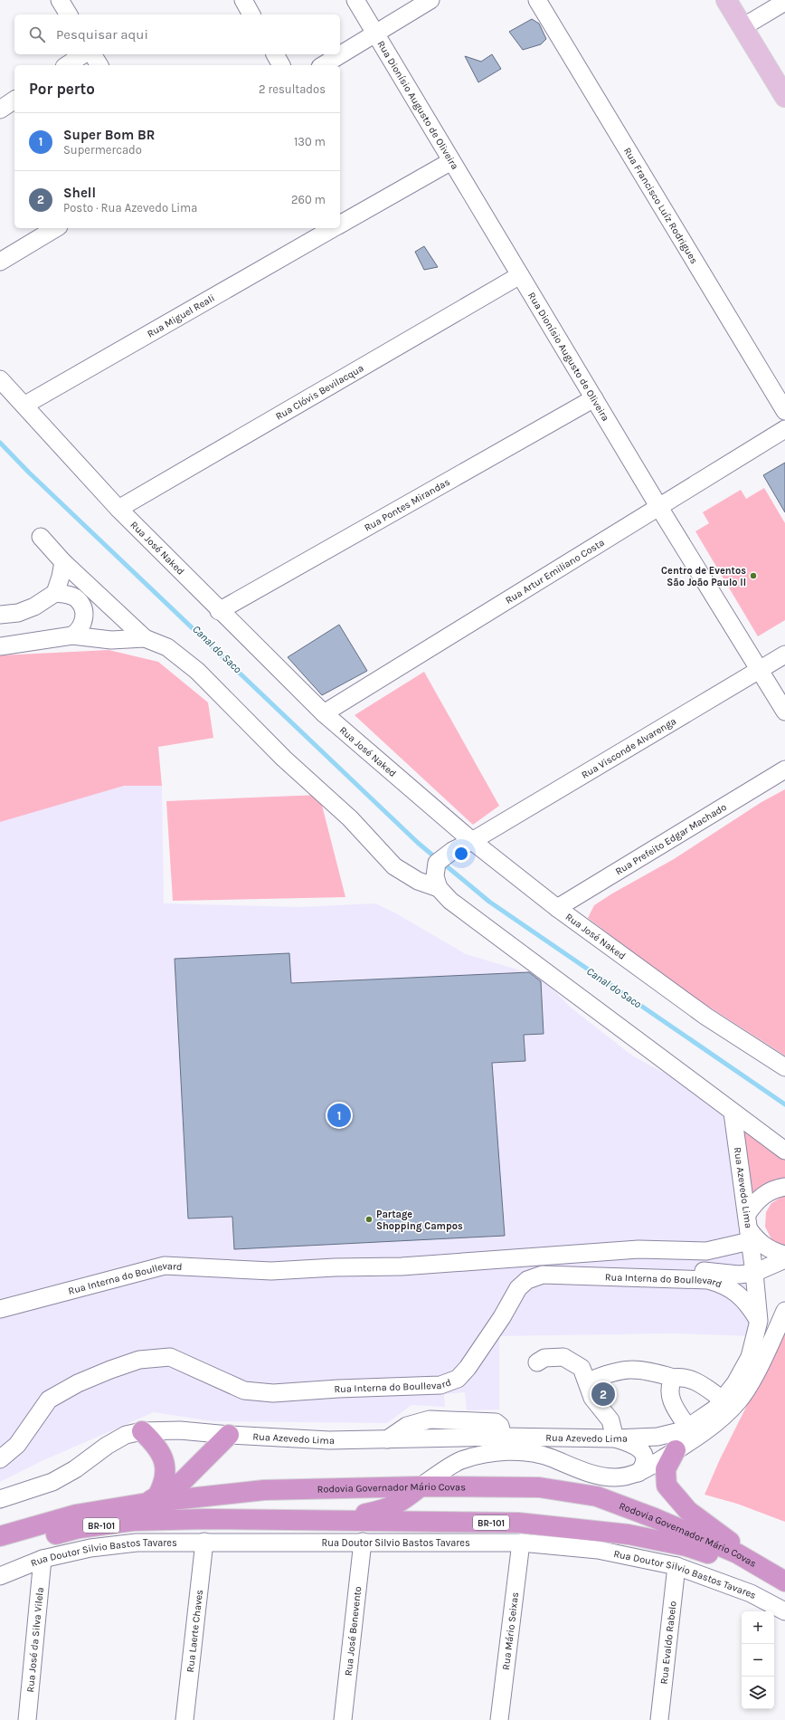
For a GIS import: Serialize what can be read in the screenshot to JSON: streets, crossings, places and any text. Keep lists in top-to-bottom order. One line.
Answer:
{"streets":{"highway":["Rodovia Governador Mário Covas","BR-101"],"street":["Rua Dionísio Augusto de Oliveira","Rua Francisco Luíz Rodrigues","Rua Miguel Reali","Rua Clóvis Bevilacqua","Rua Pontes Mirandas","Rua José Naked","Rua Artur Emiliano Costa","Rua Visconde Alvarenga","Rua Prefeito Edgar Machado","Rua Azevedo Lima","Rua Interna do Boullevard","Rua Doutor Silvio Bastos Tavares","Rua Laerte Chaves","Rua José Benevento","Rua Mário Seixas","Rua José da Silva Vilela","Rua Evaldo Rabelo"]},"crossings":[["Rua Dionísio Augusto de Oliveira","Rua Miguel Reali"],["Rua Dionísio Augusto de Oliveira","Rua Clóvis Bevilacqua"],["Rua Dionísio Augusto de Oliveira","Rua Pontes Mirandas"],["Rua Dionísio Augusto de Oliveira","Rua Artur Emiliano Costa"],["Rua Dionísio Augusto de Oliveira","Rua Visconde Alvarenga"],["Rua Miguel Reali","Rua José Naked"],["Rua Clóvis Bevilacqua","Rua José Naked"],["Rua Pontes Mirandas","Rua José Naked"],["Rua José Naked","Rua Artur Emiliano Costa"],["Rua José Naked","Rua Visconde Alvarenga"],["Rua José Naked","Rua Prefeito Edgar Machado"],["Rua Azevedo Lima","Rua Interna do Boullevard"],["Rua Azevedo Lima","Rodovia Governador Mário Covas"],["Rua Doutor Silvio Bastos Tavares","Rua Laerte Chaves"],["Rua Doutor Silvio Bastos Tavares","Rua José Benevento"],["Rua Doutor Silvio Bastos Tavares","Rua Mário Seixas"],["Rua Doutor Silvio Bastos Tavares","Rua José da Silva Vilela"],["Rua Doutor Silvio Bastos Tavares","Rua Evaldo Rabelo"]],"water":["Canal do Saco"],"places":["Centro de Eventos São João Paulo II","Partage Shopping Campos"],"page":{"search":"Pesquisar aqui","heading":["Por perto","2 resultados"],"list":[{"mark":"1","name":"Super Bom BR","note":"Supermercado","value":"130 m"},{"mark":"2","name":"Shell","note":"Posto · Rua Azevedo Lima","value":"260 m"}],"pins":["1","2"],"map_buttons":["+","−"]}}
